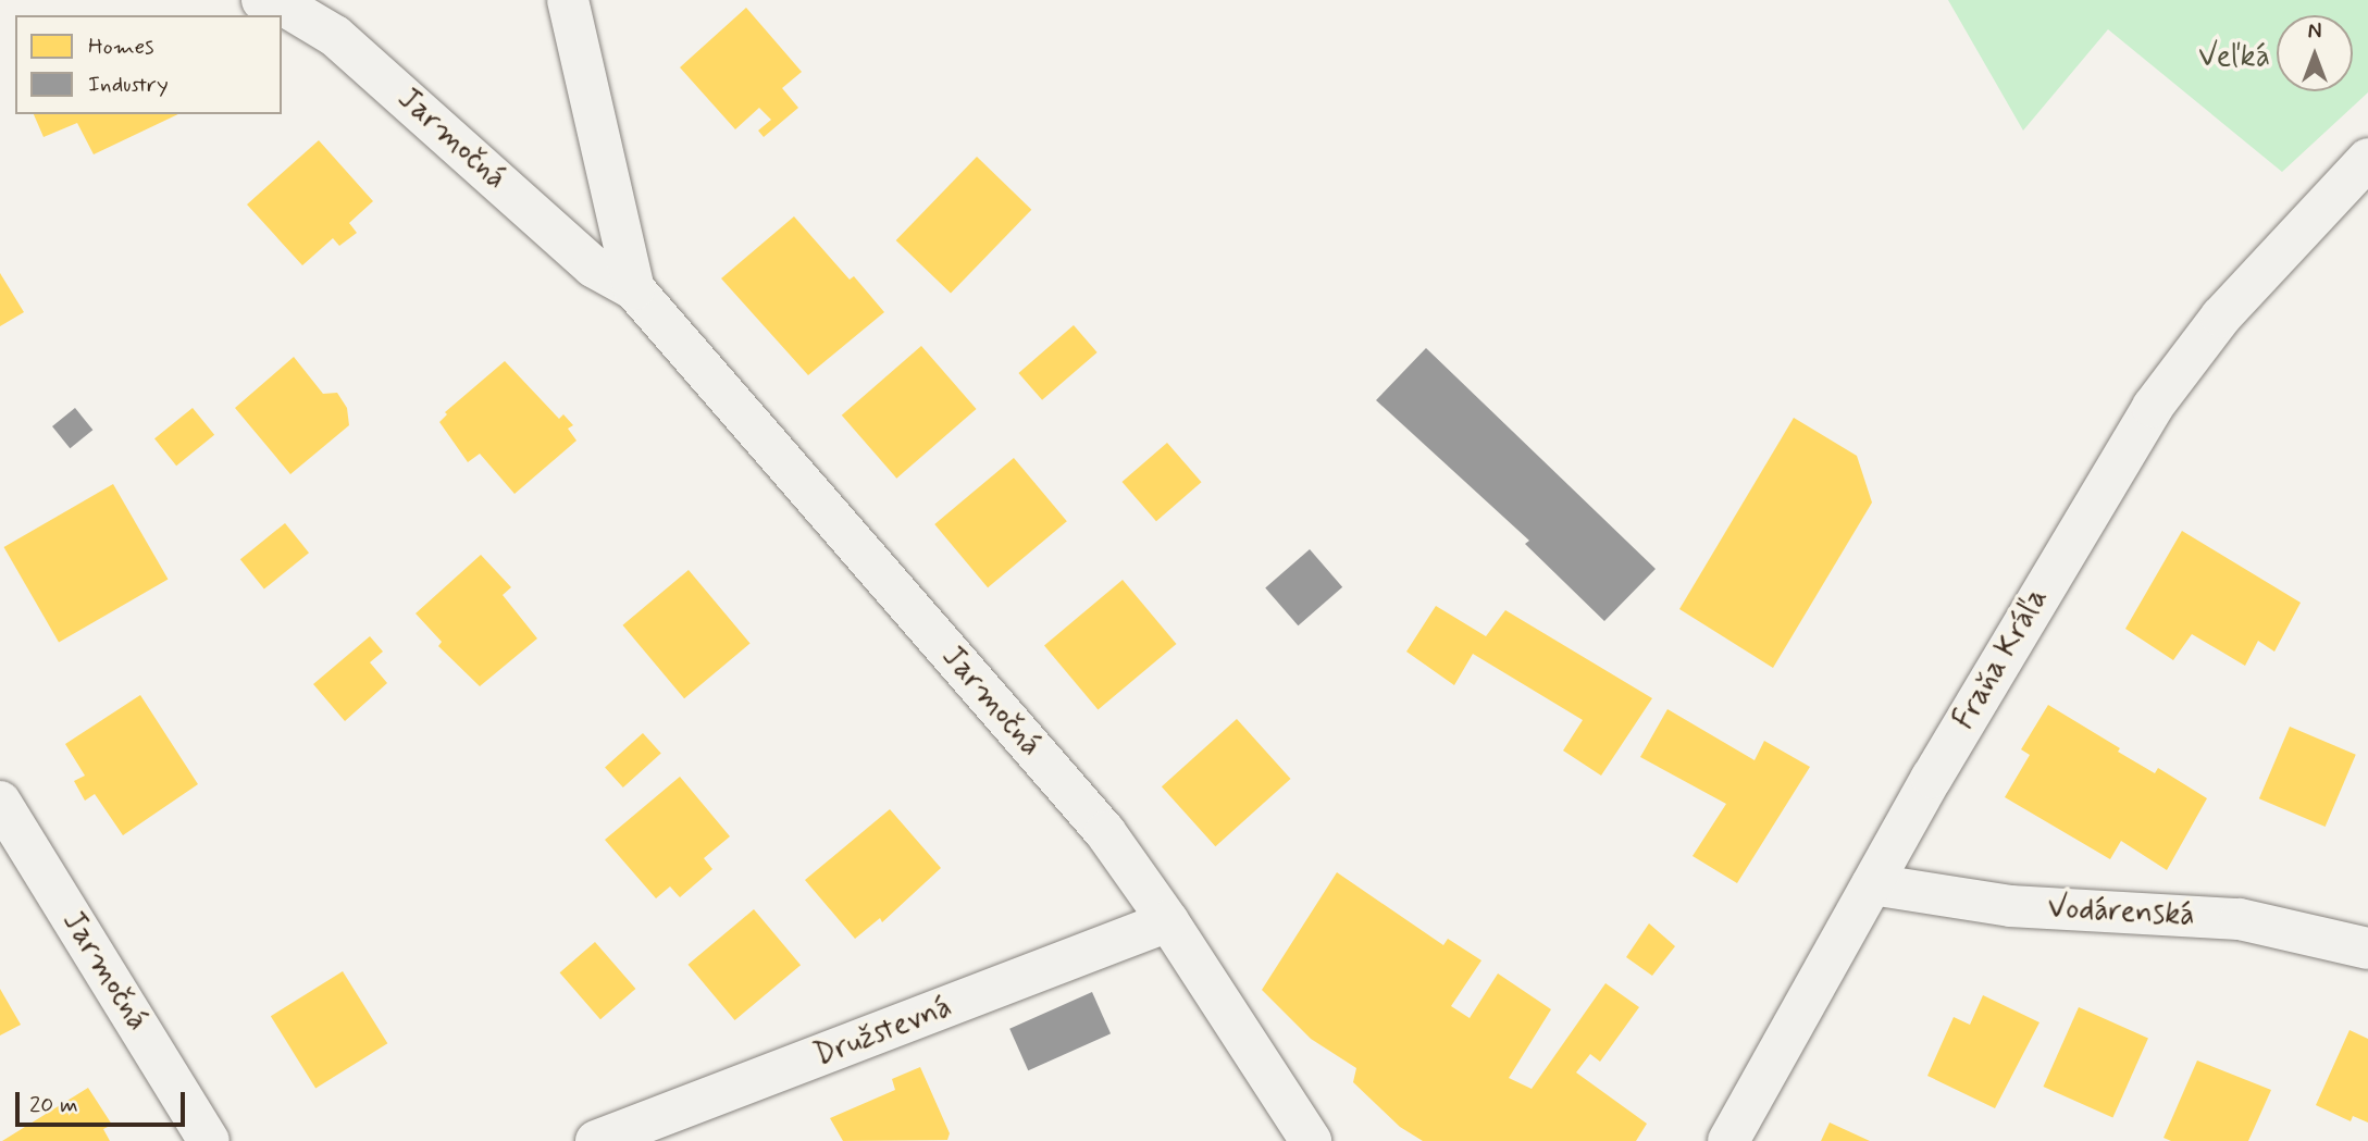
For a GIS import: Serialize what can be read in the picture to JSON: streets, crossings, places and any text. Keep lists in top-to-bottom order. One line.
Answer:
{"streets":{"street":["Jarmočná","Fraňa Kráľa","Vodárenská","Družstevná"]},"crossings":[["Jarmočná","Družstevná"],["Fraňa Kráľa","Vodárenská"]],"parks":["Veľká"],"legend":["Homes","Industry"],"scale_bar":"20 m","north":"top"}
